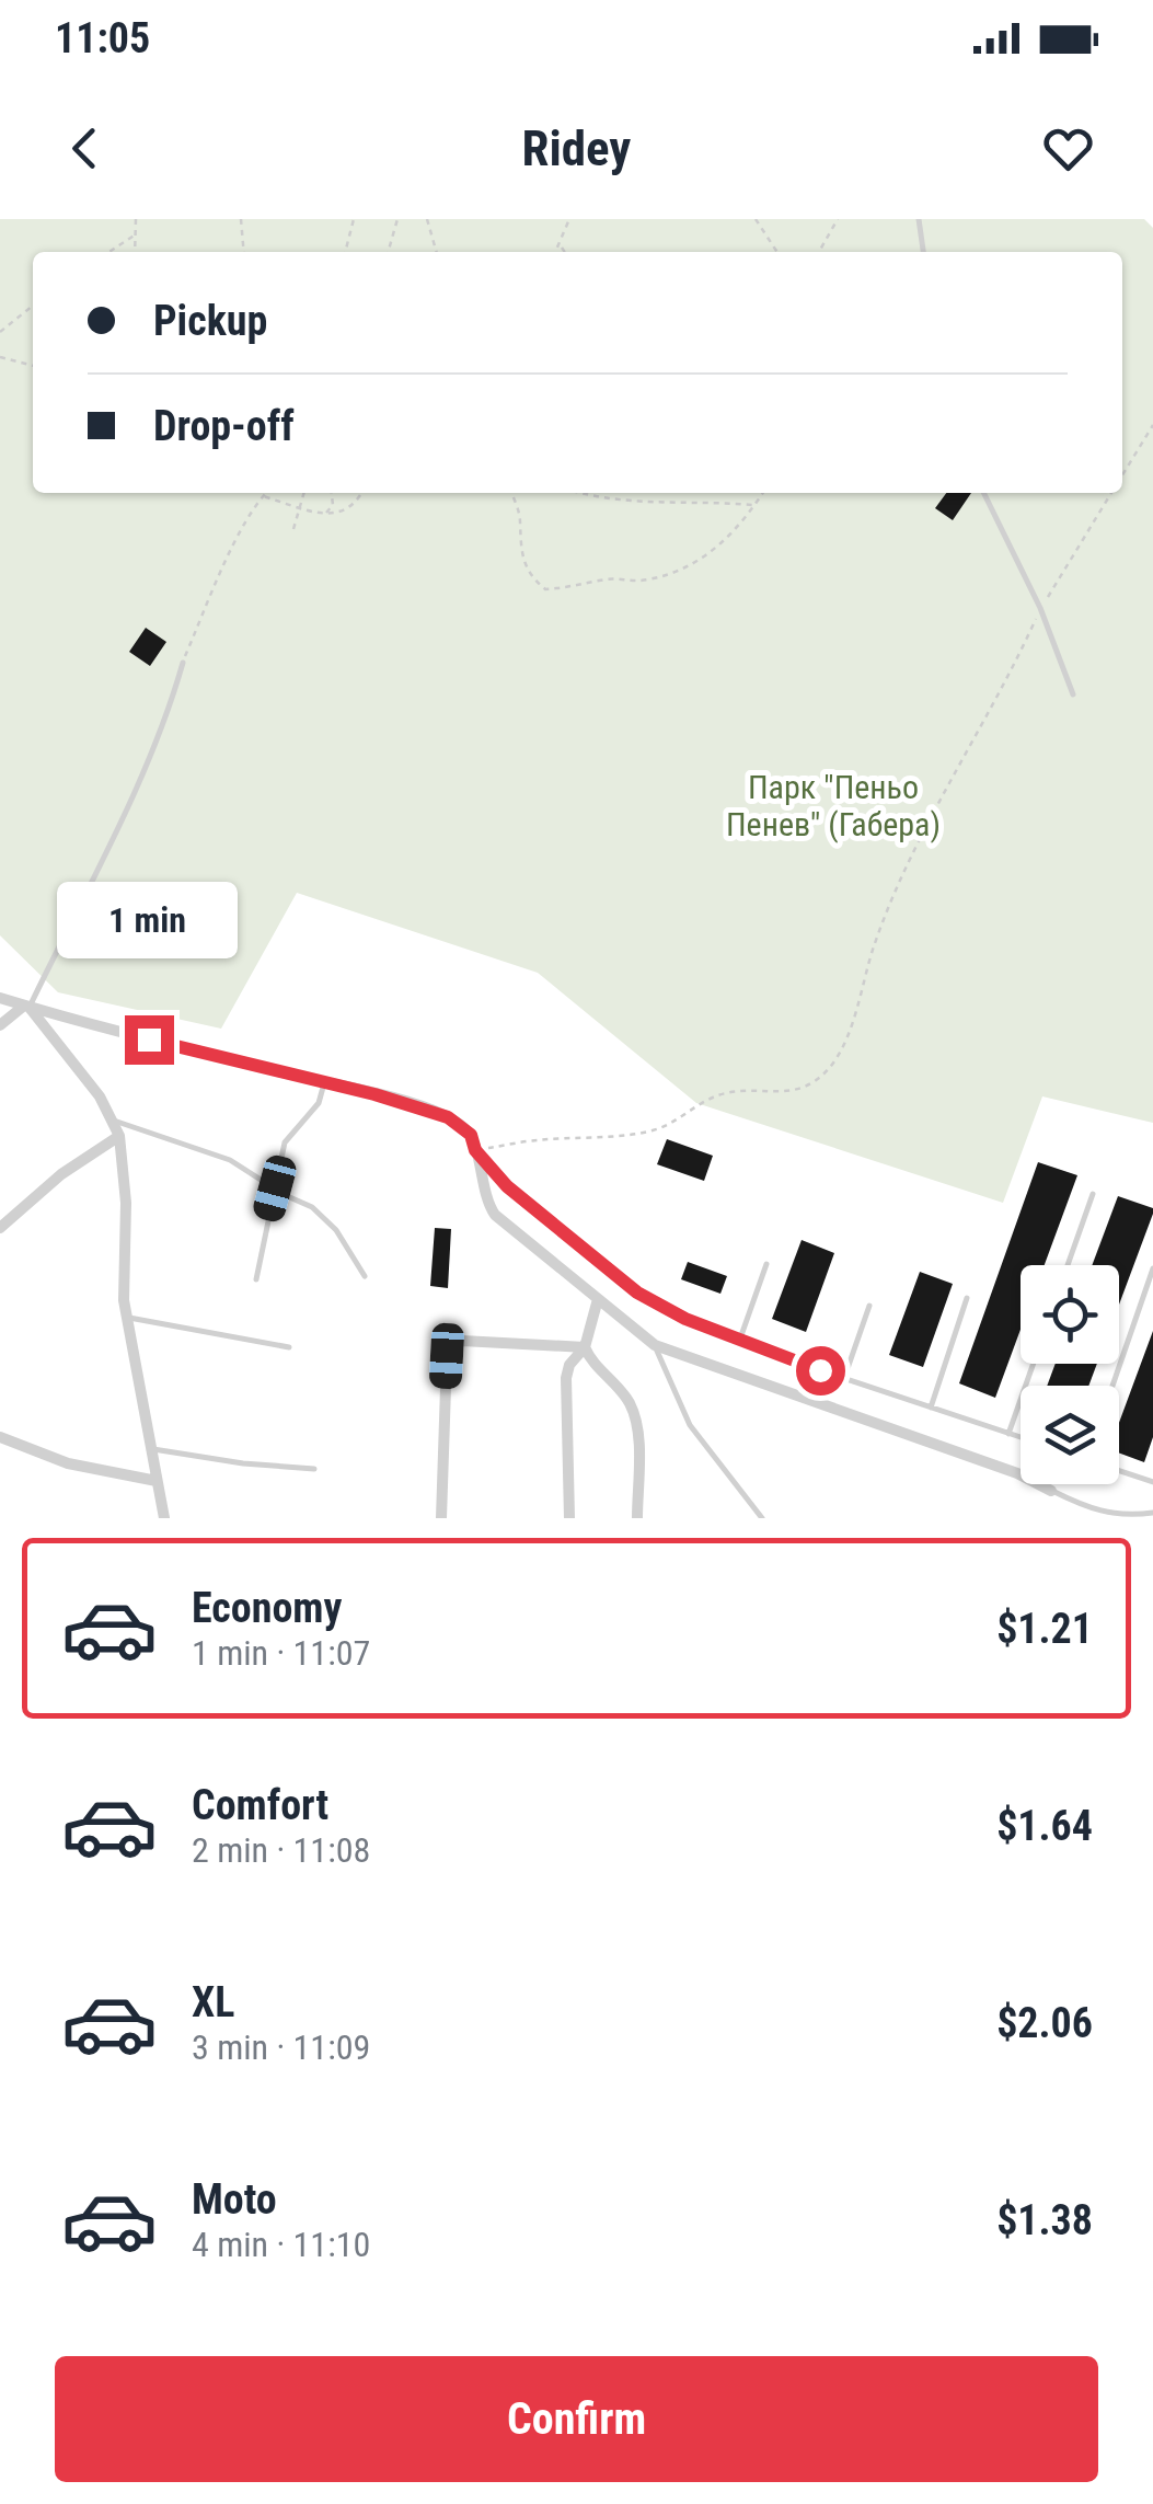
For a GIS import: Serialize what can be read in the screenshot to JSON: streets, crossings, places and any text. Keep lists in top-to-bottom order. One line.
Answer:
{"parks":["Парк \"Пеньо Пенев\" (Габера)"],"page":{"status":"11:05","header":"Ridey","banner":["Pickup","Drop-off"],"bubble":"1 min","list":[{"name":"Economy","note":"1 min · 11:07","value":"$1.21"},{"name":"Comfort","note":"2 min · 11:08","value":"$1.64"},{"name":"XL","note":"3 min · 11:09","value":"$2.06"},{"name":"Moto","note":"4 min · 11:10","value":"$1.38"}],"buttons":"Confirm"}}
